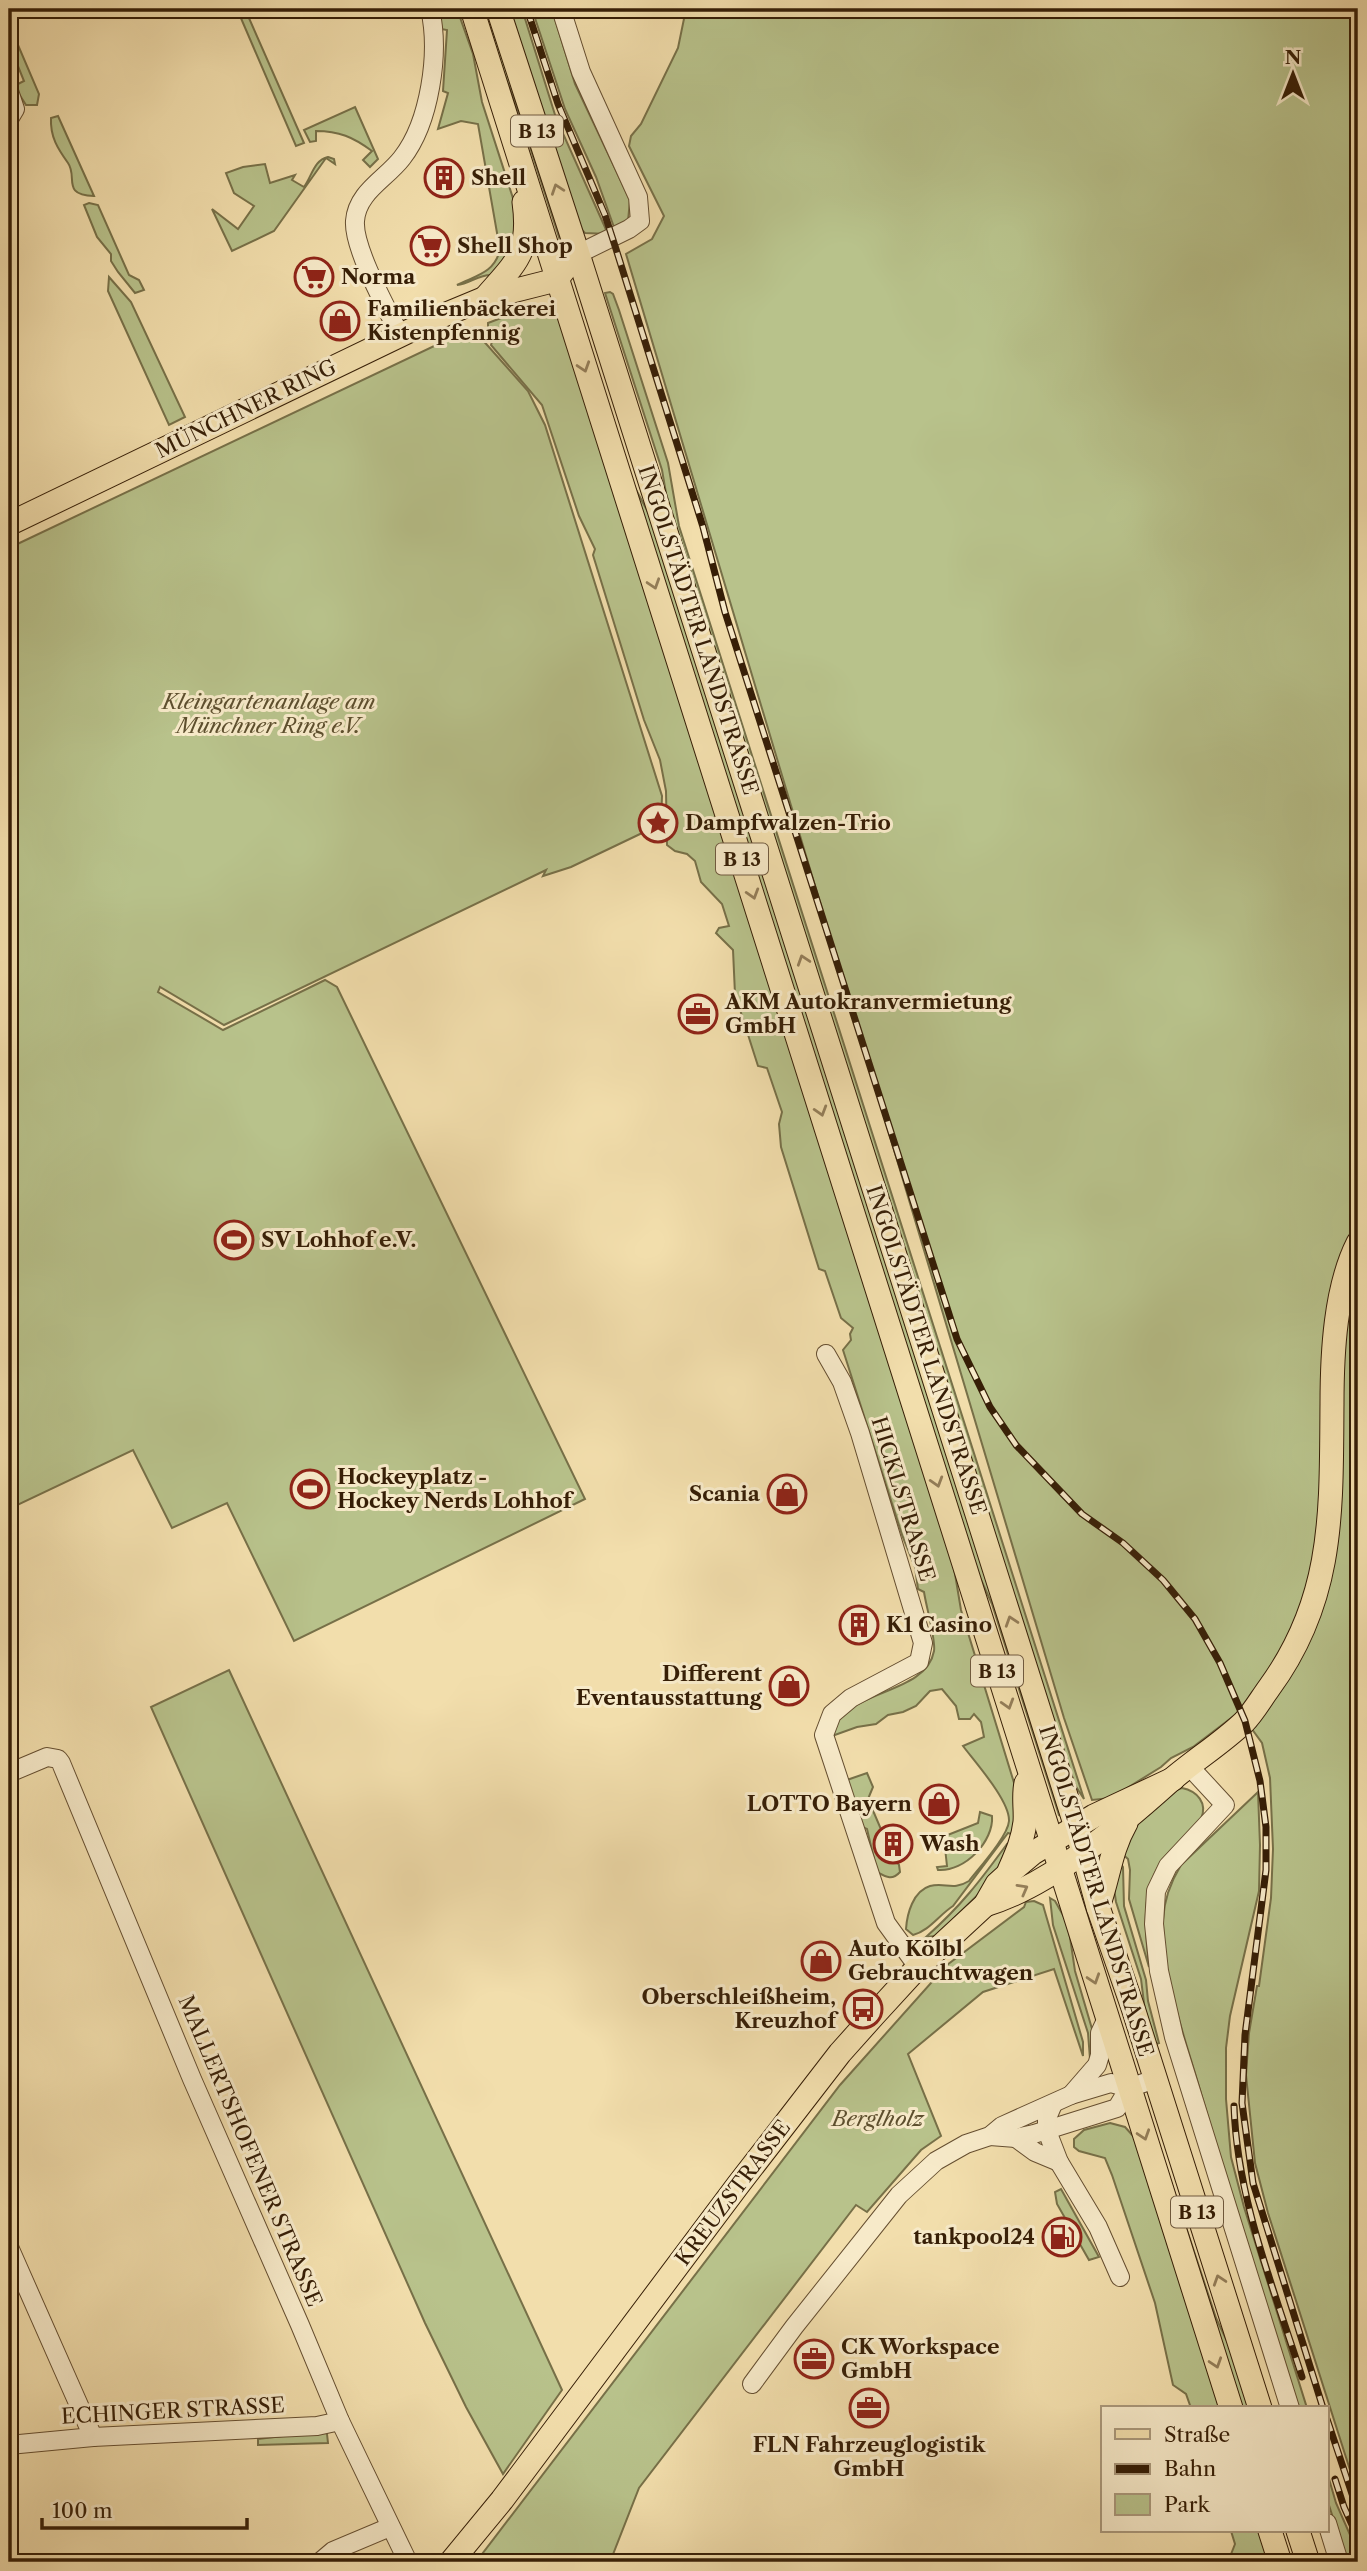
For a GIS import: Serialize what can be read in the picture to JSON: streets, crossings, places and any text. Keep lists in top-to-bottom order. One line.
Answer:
{"streets":{"main road":["B 13","MÜNCHNER RING","INGOLSTÄDTER LANDSTRASSE","KREUZSTRASSE"],"street":["HICKLSTRASSE","MALLERTSHOFENER STRASSE","ECHINGER STRASSE"]},"crossings":[["B 13","MÜNCHNER RING"],["B 13","INGOLSTÄDTER LANDSTRASSE"],["MÜNCHNER RING","INGOLSTÄDTER LANDSTRASSE"],["INGOLSTÄDTER LANDSTRASSE","KREUZSTRASSE"],["HICKLSTRASSE","KREUZSTRASSE"],["MALLERTSHOFENER STRASSE","ECHINGER STRASSE"]],"parks":["Kleingartenanlage am Münchner Ring e.V.","Berglholz"],"places":{"building":["Shell","K1 Casino","Wash"],"supermarket":["Shell Shop","Norma"],"shop":["Familienbäckerei Kistenpfennig","Scania","Different Eventausstattung","LOTTO Bayern","Auto Kölbl Gebrauchtwagen"],"place":["Dampfwalzen-Trio"],"office":["AKM Autokranvermietung GmbH","CK Workspace GmbH","FLN Fahrzeuglogistik GmbH"],"sports":["SV Lohhof e.V.","Hockeyplatz - Hockey Nerds Lohhof"],"bus stop":["Oberschleißheim, Kreuzhof"],"fuel station":["tankpool24"]},"legend":["Straße","Bahn","Park"],"scale_bar":"100 m","north":"top"}
